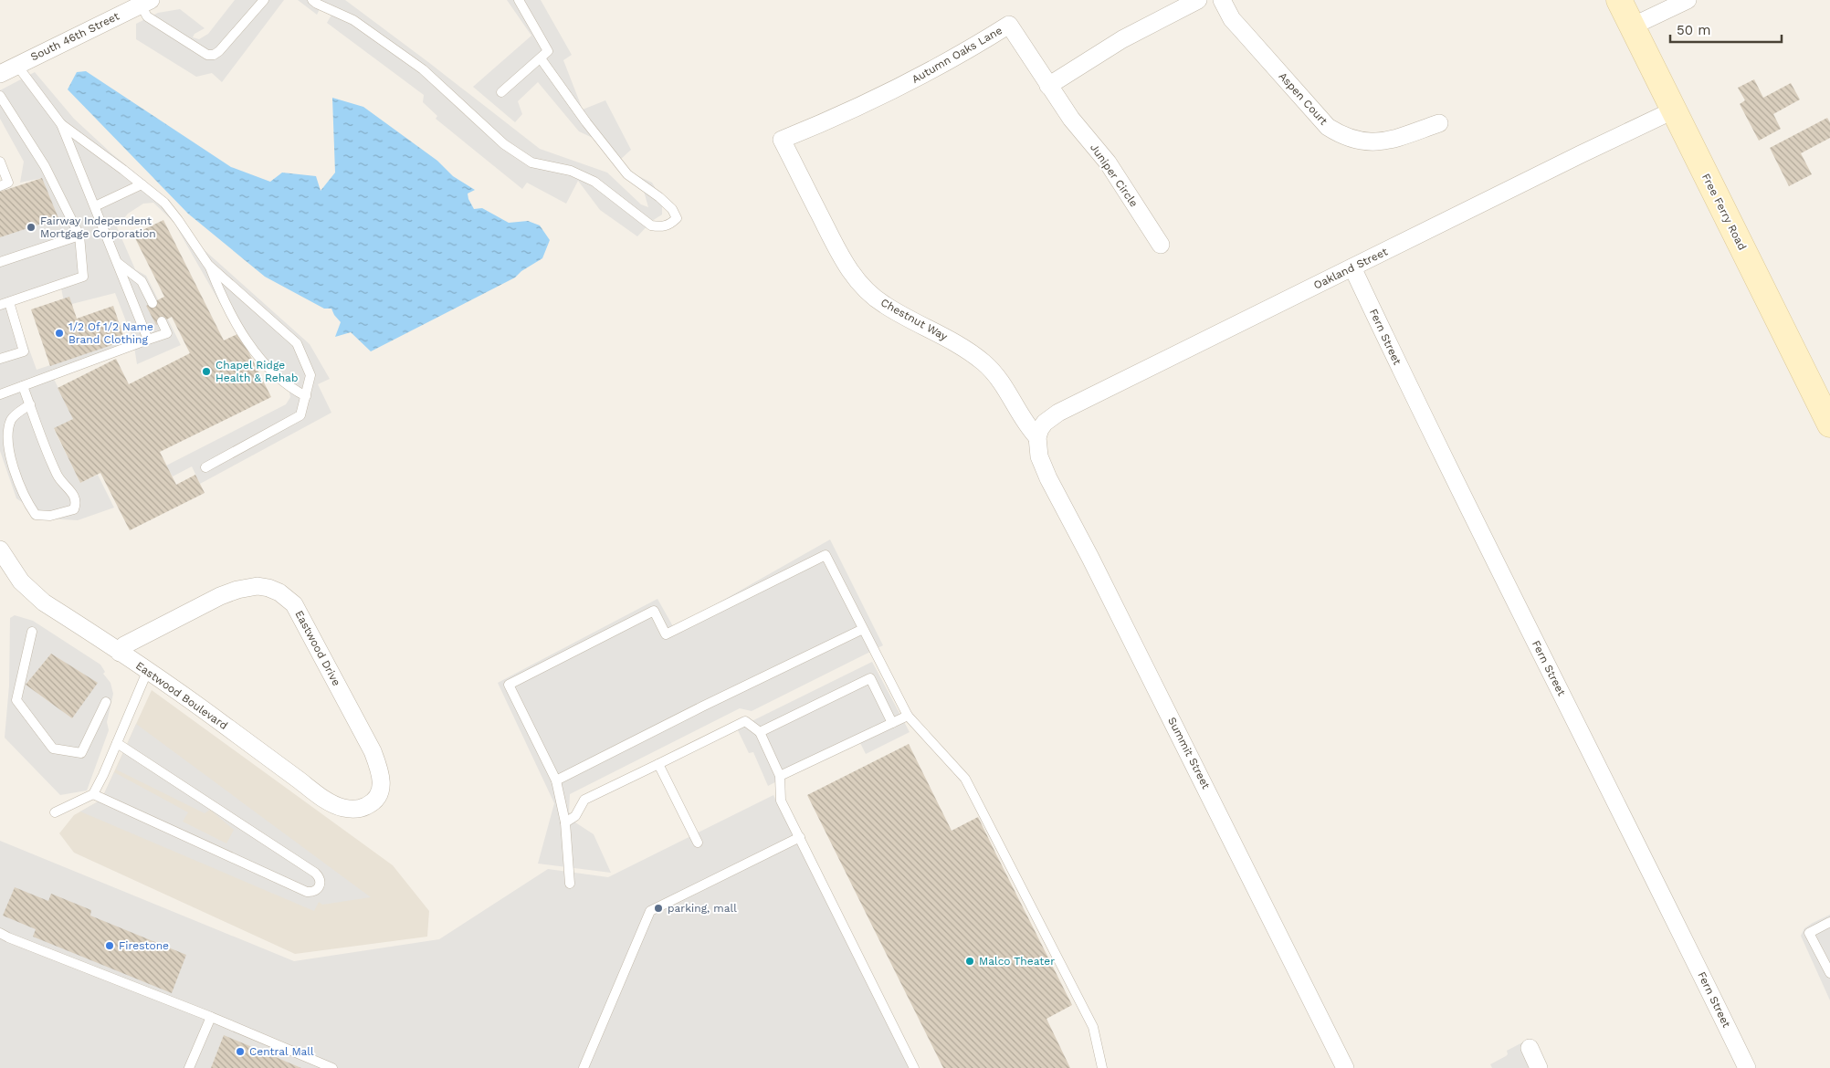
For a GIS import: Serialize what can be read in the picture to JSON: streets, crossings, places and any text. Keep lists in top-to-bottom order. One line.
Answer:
{"streets":{"street":["South 46th Street","Autumn Oaks Lane","Aspen Court","Juniper Circle","Free Ferry Road","Oakland Street","Chestnut Way","Fern Street","Eastwood Drive","Eastwood Boulevard","Summit Street"]},"crossings":[["Autumn Oaks Lane","Juniper Circle"],["Autumn Oaks Lane","Chestnut Way"],["Free Ferry Road","Oakland Street"],["Oakland Street","Chestnut Way"],["Oakland Street","Fern Street"],["Oakland Street","Summit Street"],["Chestnut Way","Summit Street"],["Eastwood Drive","Eastwood Boulevard"]],"places":["Fairway Independent Mortgage Corporation","1/2 Of 1/2 Name Brand Clothing","Chapel Ridge Health & Rehab","parking, mall","Firestone","Malco Theater","Central Mall"],"scale_bar":"50 m"}
